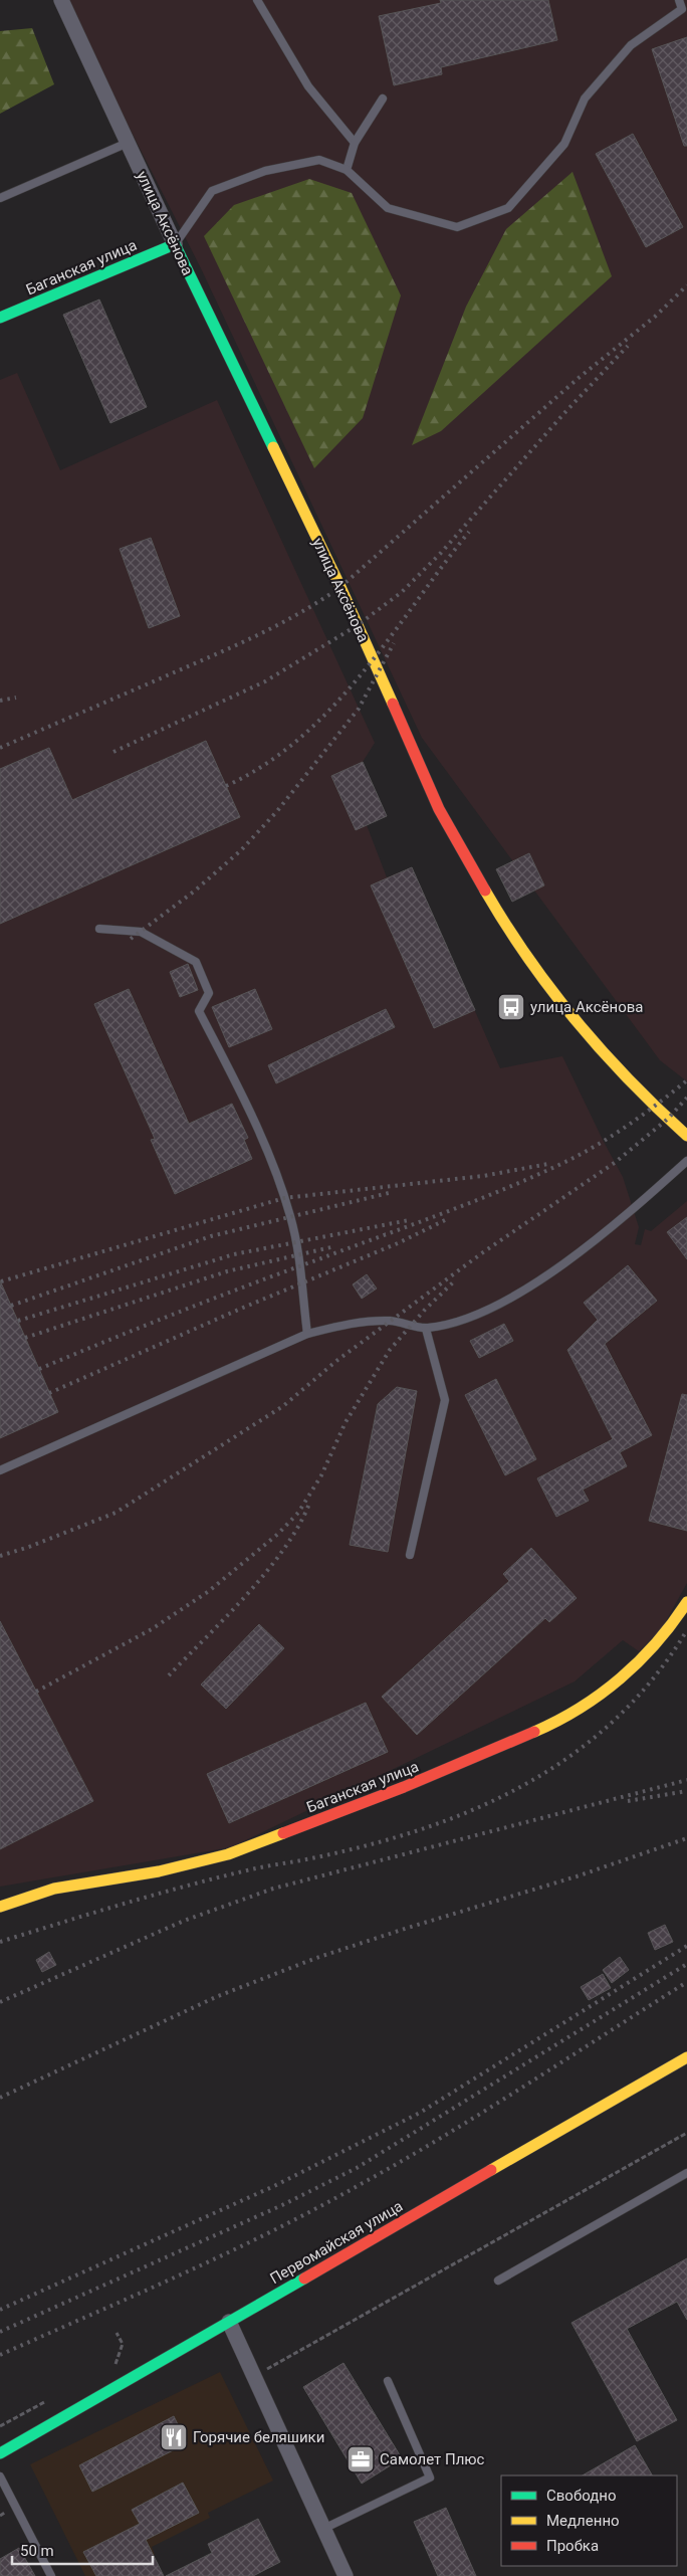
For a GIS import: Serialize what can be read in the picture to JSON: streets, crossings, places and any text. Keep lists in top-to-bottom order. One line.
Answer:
{"streets":{"street":["улица Аксёнова","Баганская улица","Первомайская улица"]},"crossings":[["улица Аксёнова","Баганская улица"]],"places":{"bus stop":["улица Аксёнова"],"restaurant":["Горячие беляшики"],"office":["Самолет Плюс"]},"legend":["Свободно","Медленно","Пробка"],"scale_bar":"50 m"}
